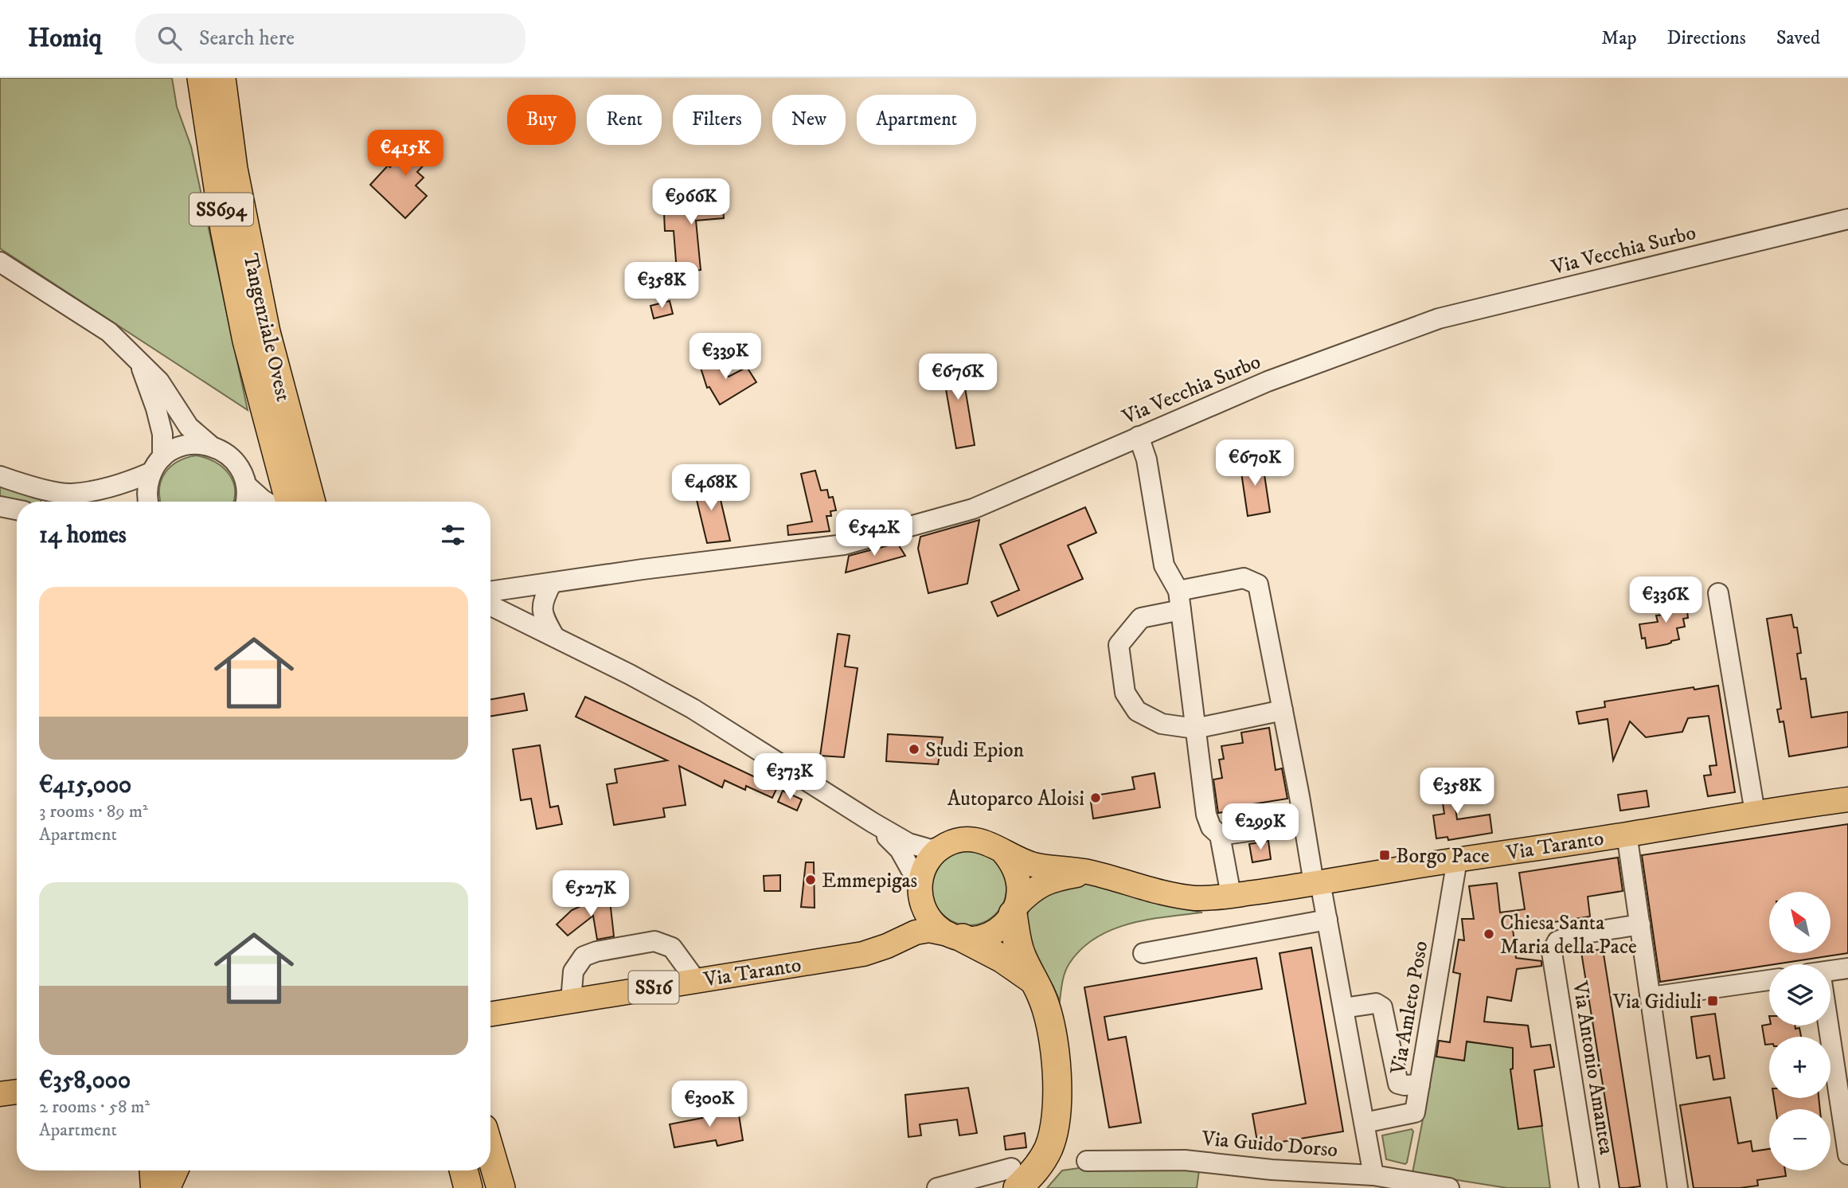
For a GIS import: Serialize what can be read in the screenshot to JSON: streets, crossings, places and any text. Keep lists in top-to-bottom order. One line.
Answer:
{"streets":{"highway":["SS694","Tangenziale Ovest"],"main road":["Via Taranto","SS16"],"street":["Via Vecchia Surbo","Via Amleto Poso","Via Antonio Amantea","Via Guido Dorso"]},"crossings":[["Via Taranto","Via Amleto Poso"]],"places":{"other":["Studi Epion","Autoparco Aloisi","Emmepigas","Chiesa Santa Maria della Pace"],"transit":["Borgo Pace","Via Gidiuli"]},"north":"top left","page":{"header":"Homiq","search":"Search here","nav":["Map","Directions","Saved"],"chip":["Buy","Rent","Filters","New","Apartment"],"price":["€415K","€966K","€358K","€339K","€676K","€670K","€468K","€542K","€336K","€373K","€358K","€299K","€527K","€300K"],"heading":"14 homes","list":[{"name":"€415,000","note":"3 rooms · 89 m² · Apartment"},{"name":"€358,000","note":"2 rooms · 58 m² · Apartment"}],"map_buttons":["+","−"]}}
